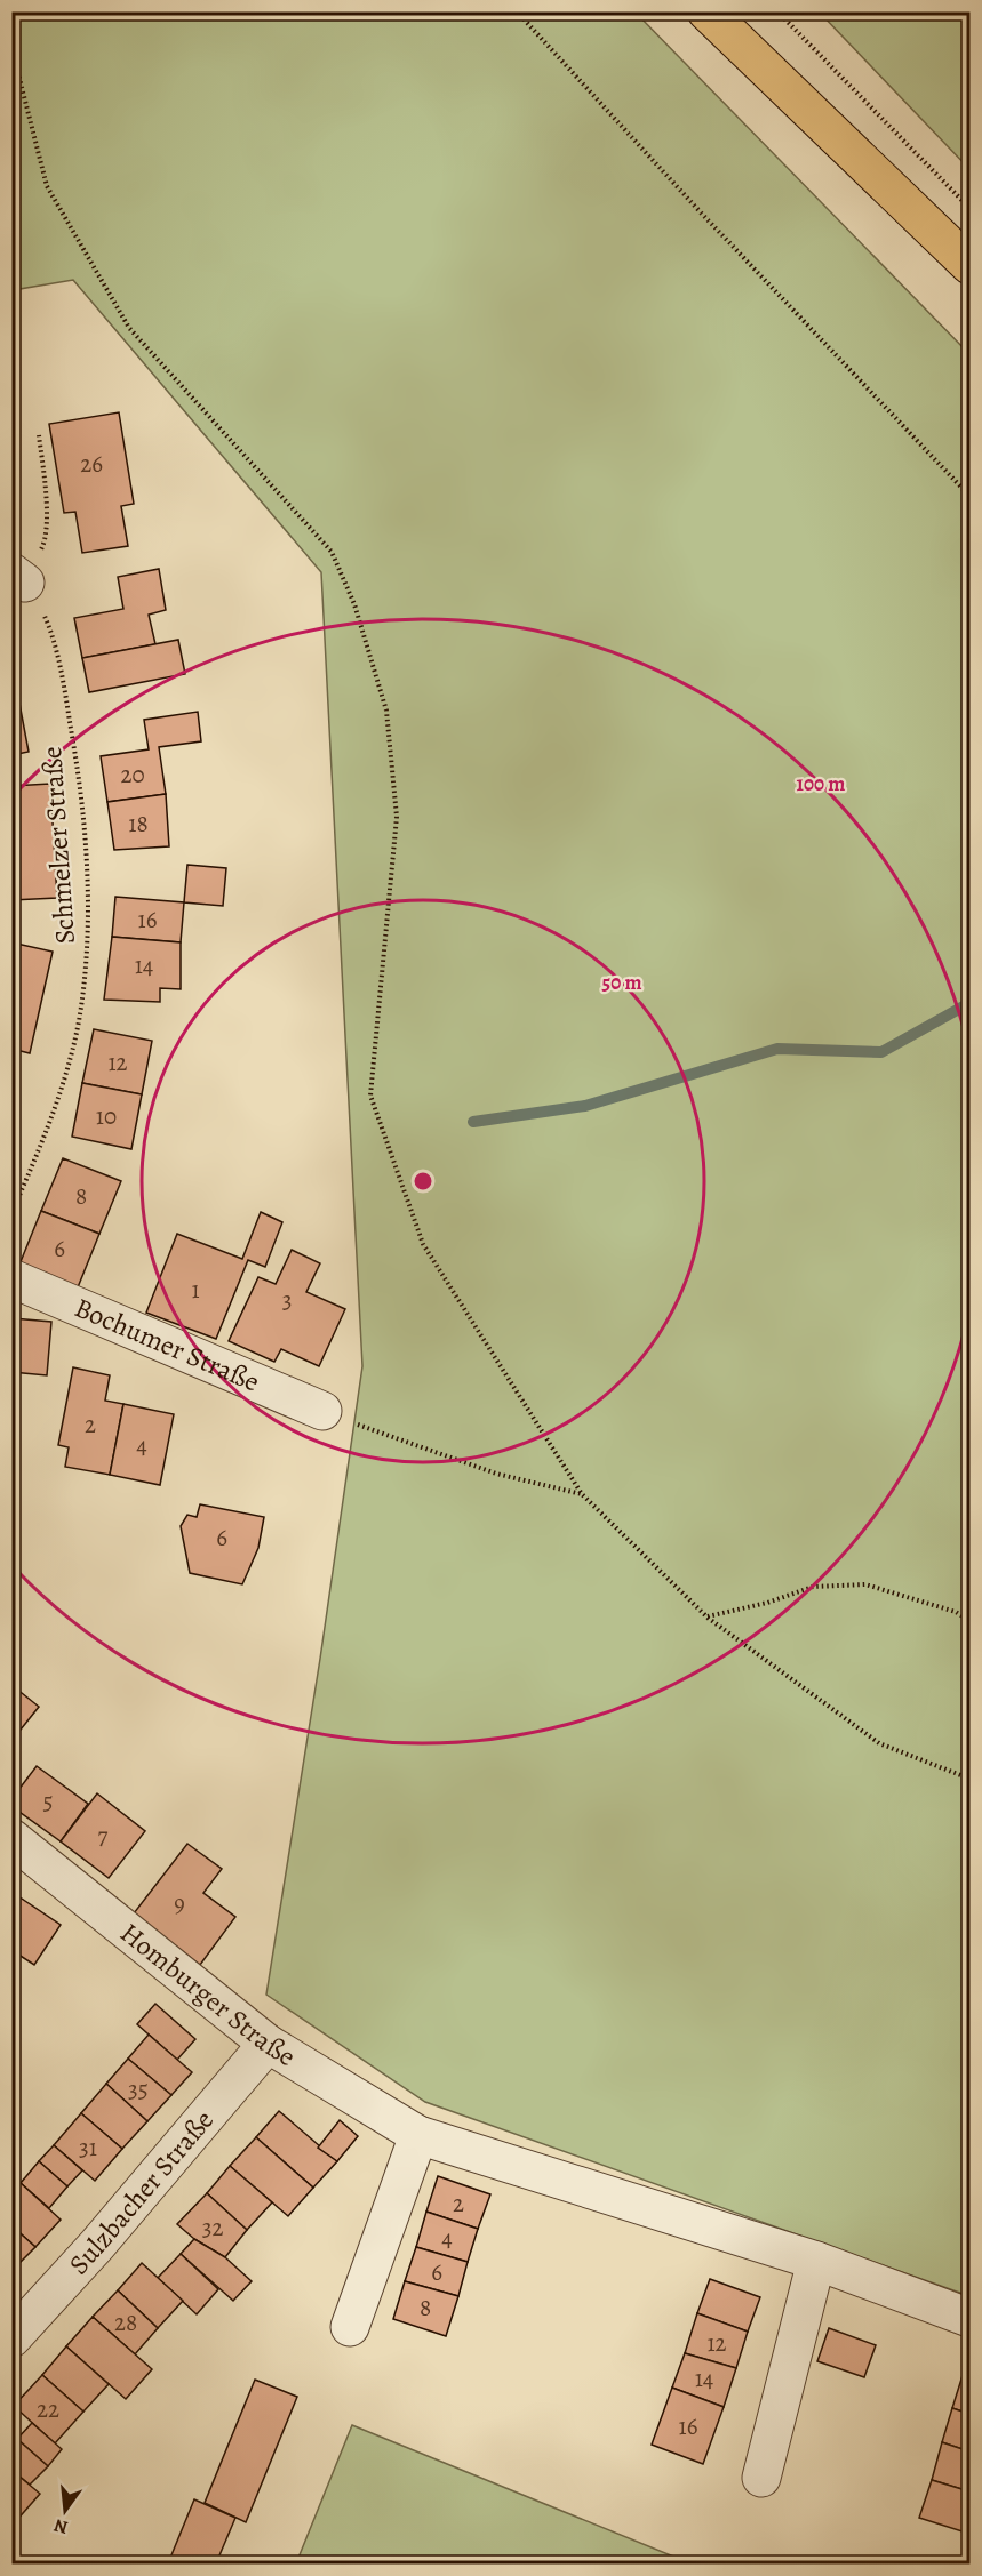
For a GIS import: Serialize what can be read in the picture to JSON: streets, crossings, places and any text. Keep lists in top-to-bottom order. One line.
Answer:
{"streets":{"street":["Bochumer Straße","Homburger Straße","Sulzbacher Straße"],"path":["Schmelzer Straße"]},"crossings":[["Homburger Straße","Sulzbacher Straße"]],"house_numbers":["26","20","18","16","14","12","10","8","6","1","3","2","4","6","5","7","9","35","31","2","32","4","6","8","28","12","14","22","16"],"north":"bottom","rings":["100 m","50 m"]}
